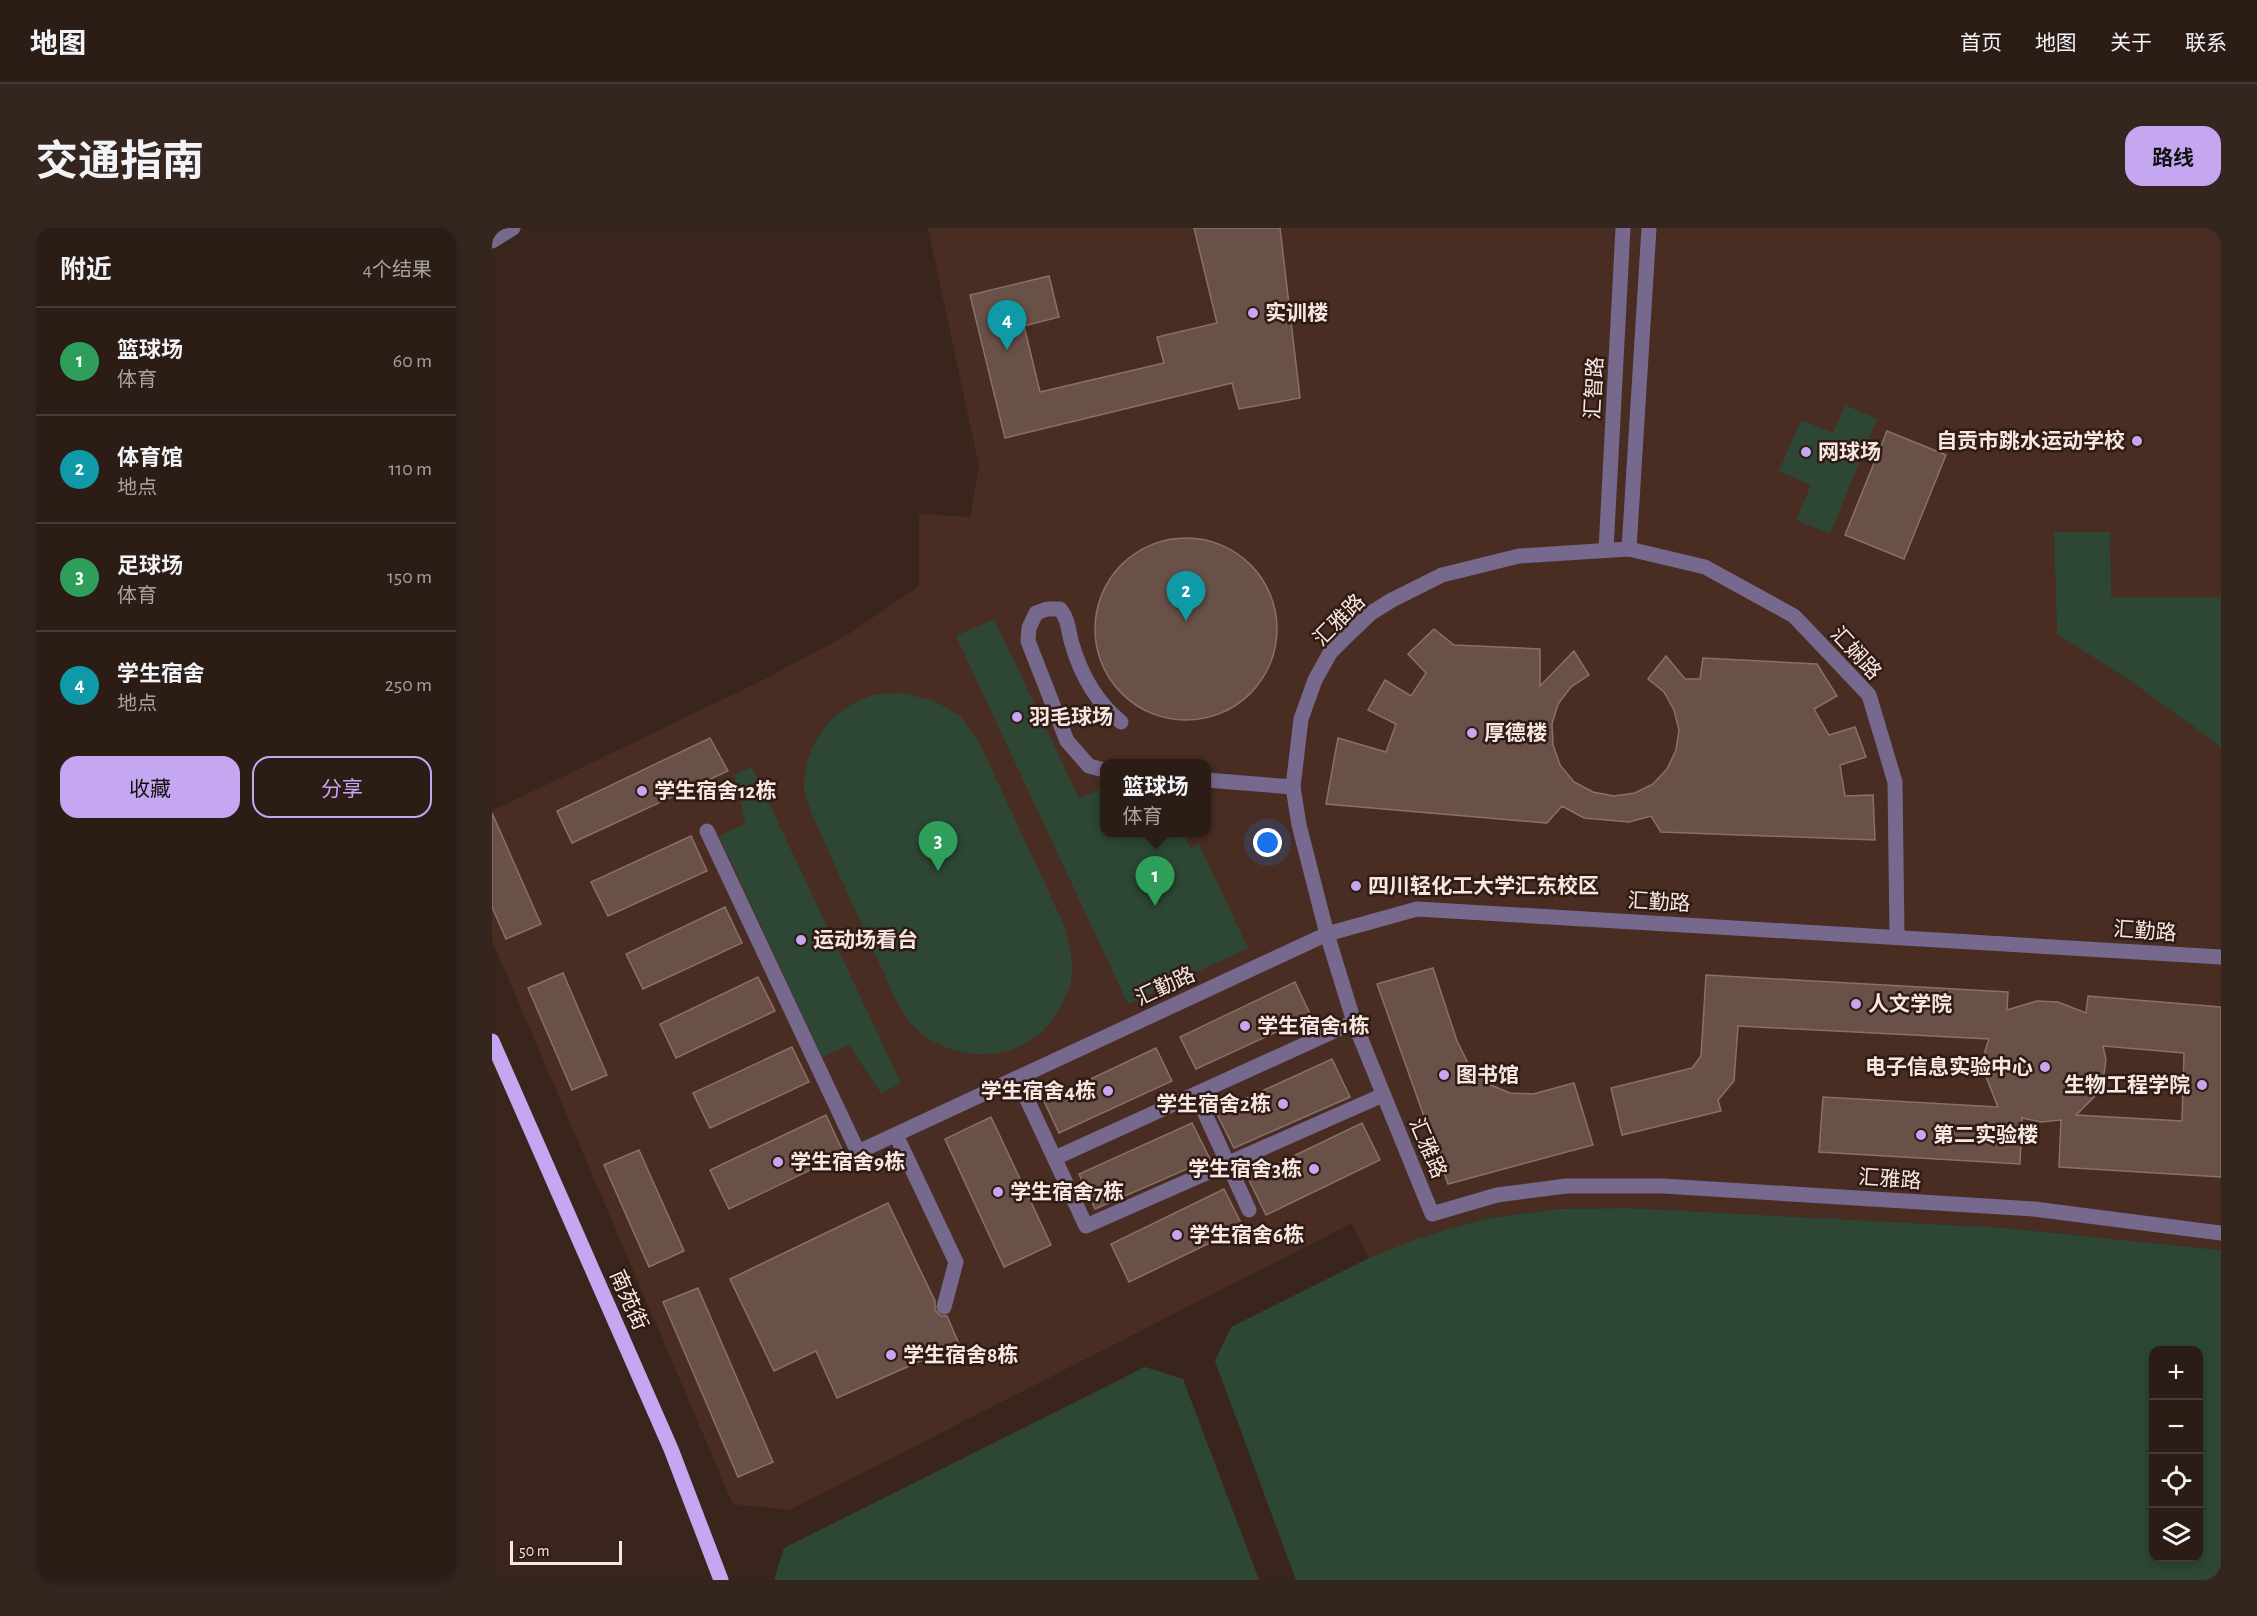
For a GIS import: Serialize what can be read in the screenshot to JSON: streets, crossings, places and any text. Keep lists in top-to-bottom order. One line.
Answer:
{"streets":{"main road":["南苑街"],"street":["汇智路","汇雅路","汇娴路","汇勤路"]},"crossings":[["汇智路","汇雅路"],["汇雅路","汇娴路"],["汇雅路","汇勤路"],["汇娴路","汇勤路"]],"places":["实训楼","自贡市跳水运动学校","网球场","羽毛球场","厚德楼","学生宿舍12栋","四川轻化工大学汇东校区","运动场看台","人文学院","学生宿舍1栋","电子信息实验中心","图书馆","生物工程学院","学生宿舍4栋","学生宿舍2栋","第二实验楼","学生宿舍9栋","学生宿舍3栋","学生宿舍7栋","学生宿舍6栋","学生宿舍8栋"],"scale_bar":"50 m","page":{"header":"地图","nav":["首页","地图","关于","联系"],"title":"交通指南","buttons":["路线",["收藏","分享"]],"heading":["附近","4个结果"],"pins":["4","2","3","1"],"list":[{"mark":"1","name":"篮球场","note":"体育","value":"60 m"},{"mark":"2","name":"体育馆","note":"地点","value":"110 m"},{"mark":"3","name":"足球场","note":"体育","value":"150 m"},{"mark":"4","name":"学生宿舍","note":"地点","value":"250 m"}],"popup":["篮球场","体育"],"map_buttons":["+","−"],"scale":"50 m"}}
